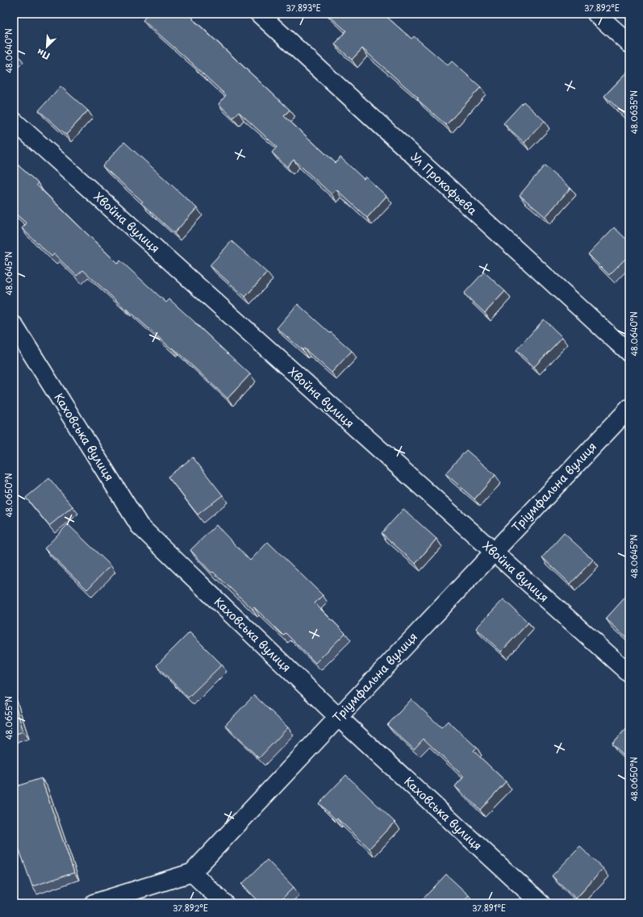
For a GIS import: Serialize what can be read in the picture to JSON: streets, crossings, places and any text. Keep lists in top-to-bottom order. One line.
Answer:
{"streets":{"street":["Ул Прокофьева","Хвойна вулиця","Каховська вулиця","Тріумфальна вулиця"]},"crossings":[["Хвойна вулиця","Тріумфальна вулиця"],["Каховська вулиця","Тріумфальна вулиця"]],"north":"bottom left","coordinates":["37.893°E","37.892°E","48.0640°N","48.0635°N","48.0645°N","48.0650°N","48.0655°N","37.891°E"]}
